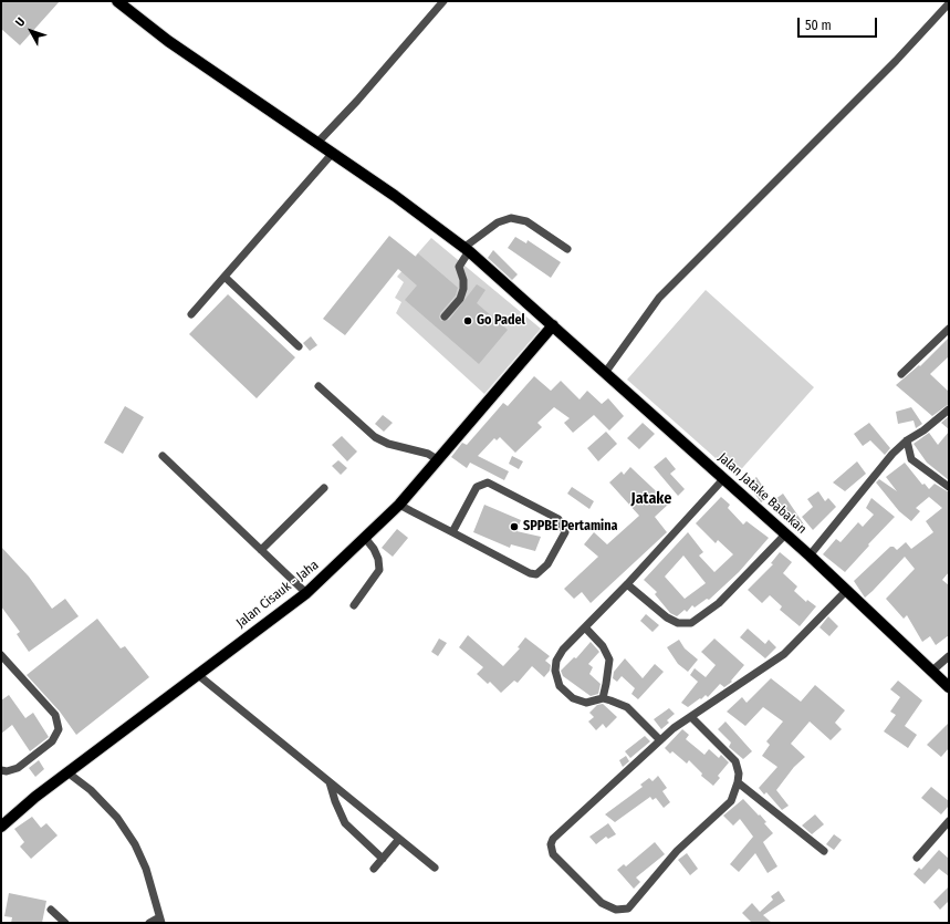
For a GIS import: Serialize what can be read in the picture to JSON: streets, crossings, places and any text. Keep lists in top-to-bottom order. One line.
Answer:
{"streets":{"main road":["Jalan Jatake Babakan","Jalan Cisauk - Jaha"]},"crossings":[["Jalan Jatake Babakan","Jalan Cisauk - Jaha"]],"districts":["Jatake"],"places":["Go Padel","SPPBE Pertamina"],"scale_bar":"50 m","north":"top left"}
